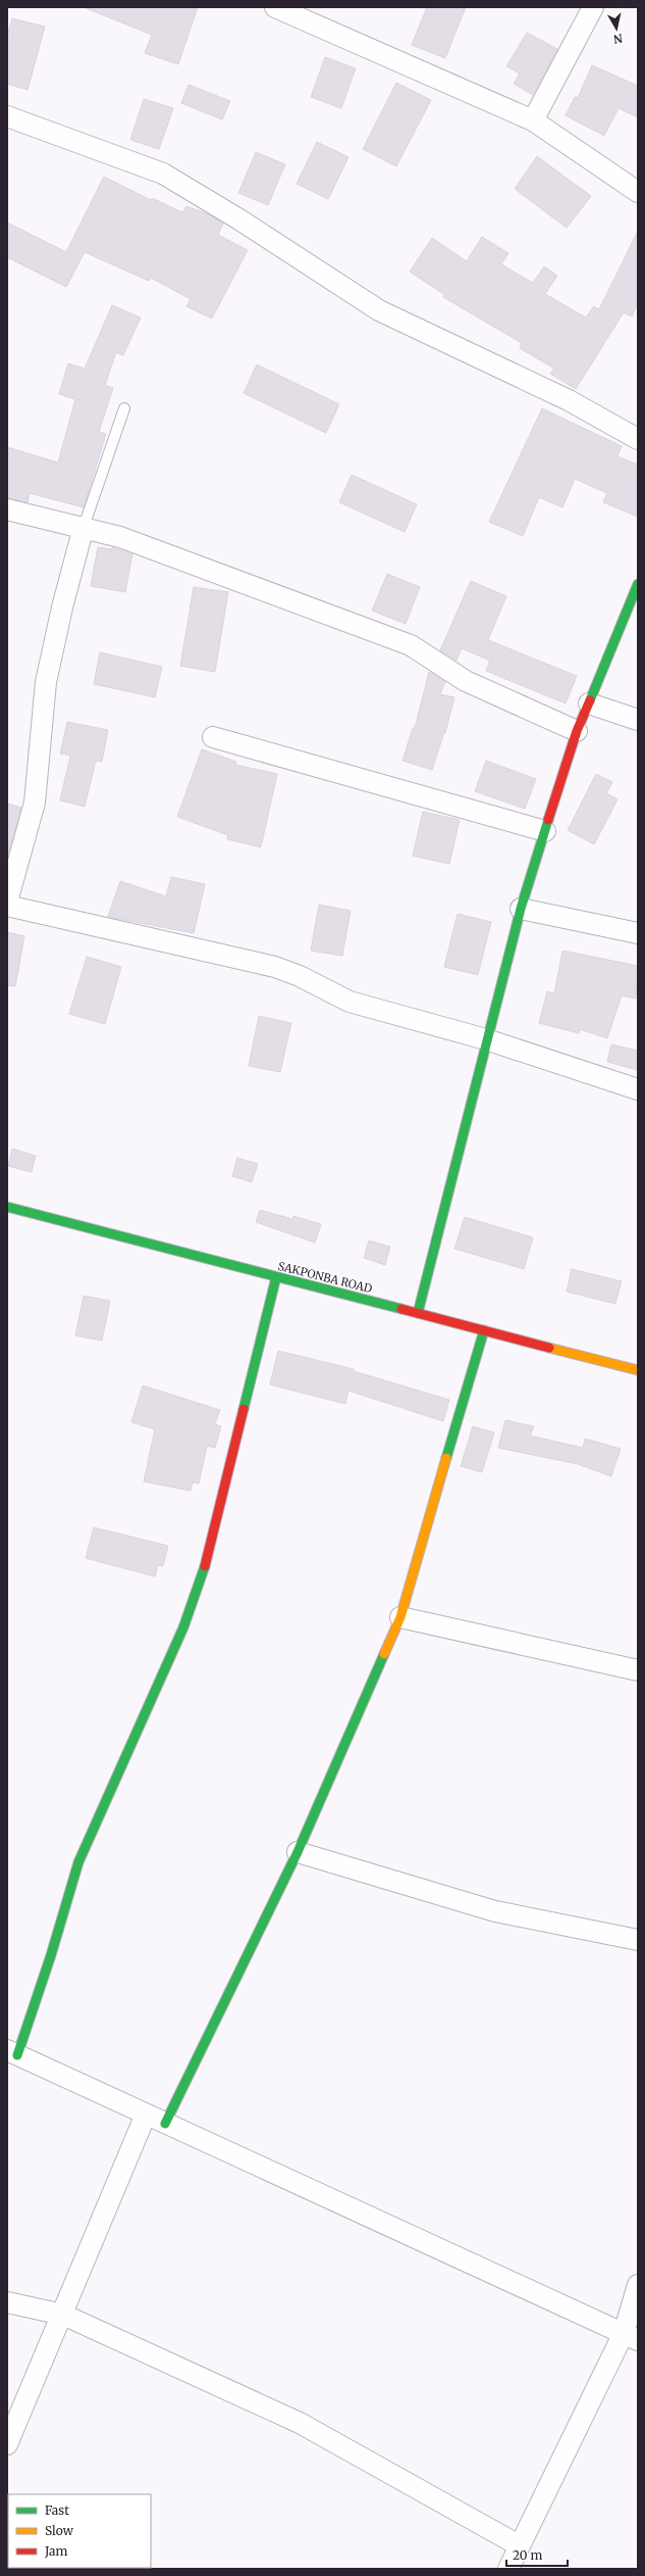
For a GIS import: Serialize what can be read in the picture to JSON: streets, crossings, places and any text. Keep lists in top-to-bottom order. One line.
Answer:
{"streets":{"street":["SAKPONBA ROAD"]},"legend":["Fast","Slow","Jam"],"scale_bar":"20 m","north":"bottom"}
